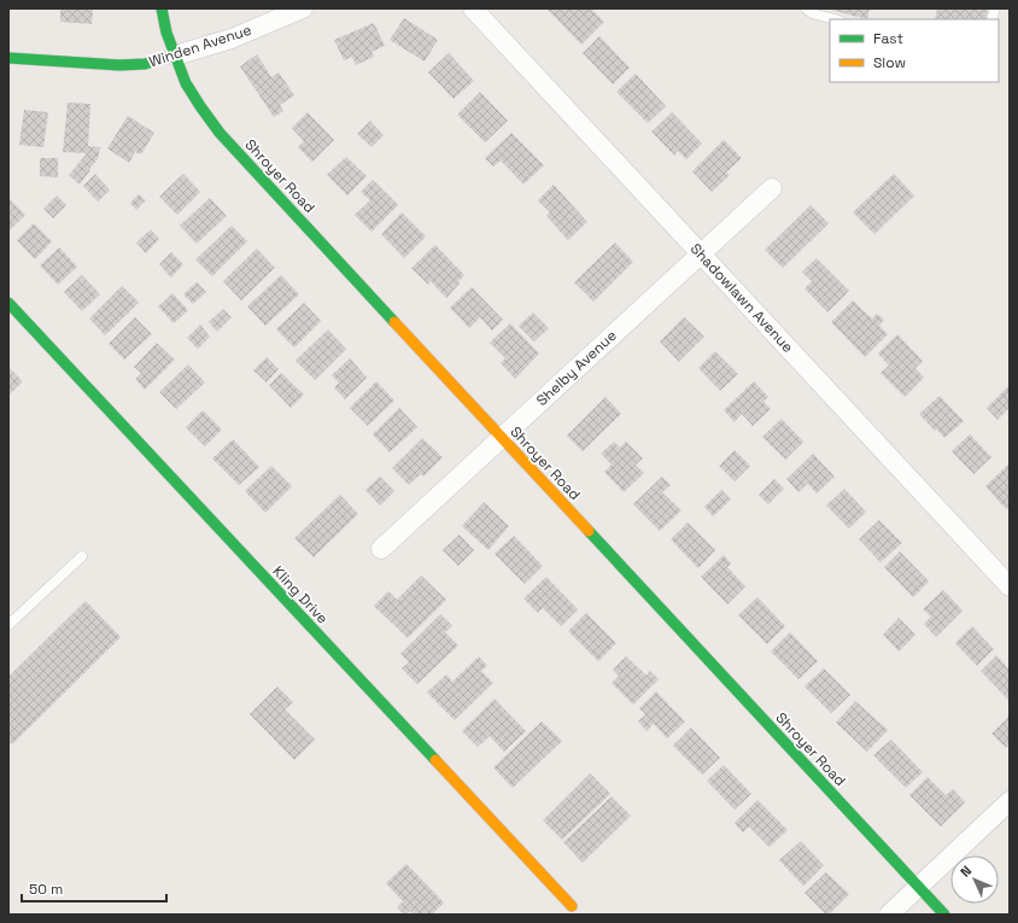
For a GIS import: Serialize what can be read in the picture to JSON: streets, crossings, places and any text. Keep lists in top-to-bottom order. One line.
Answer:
{"streets":{"main road":["Winden Avenue","Shroyer Road","Kling Drive"],"street":["Shadowlawn Avenue","Shelby Avenue"]},"crossings":[["Winden Avenue","Shroyer Road"],["Shroyer Road","Shelby Avenue"],["Shadowlawn Avenue","Shelby Avenue"]],"legend":["Fast","Slow"],"scale_bar":"50 m","north":"top left"}
